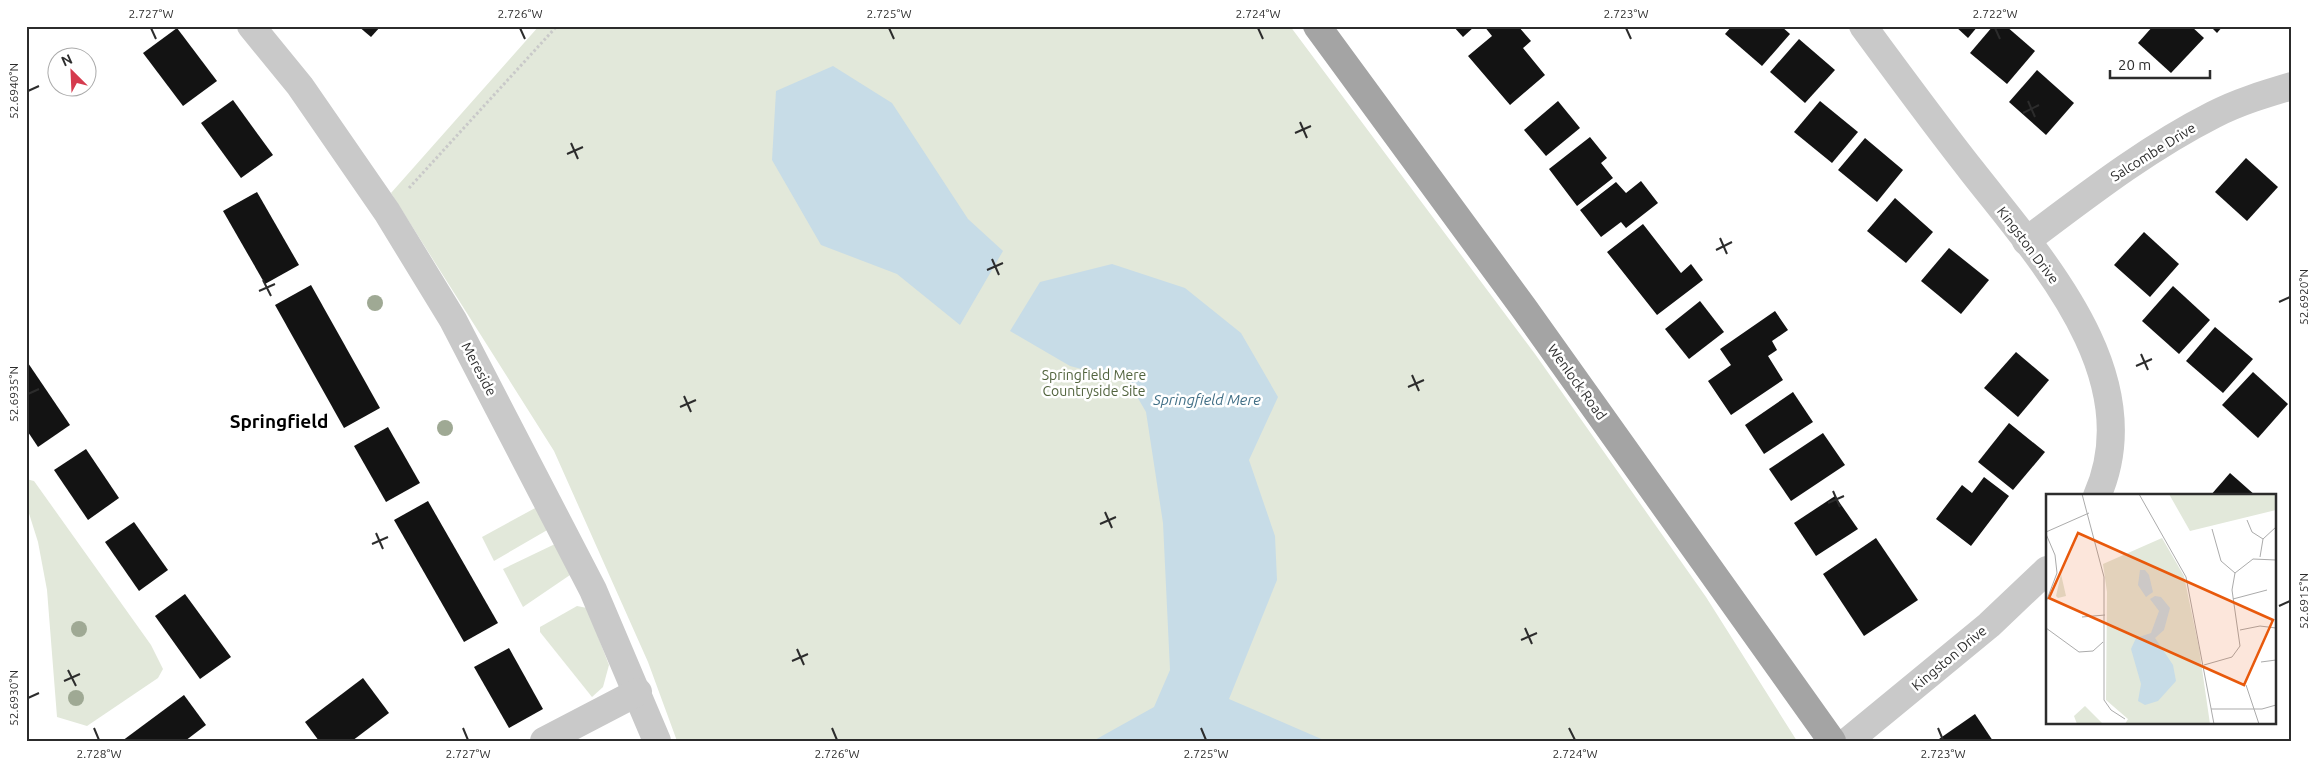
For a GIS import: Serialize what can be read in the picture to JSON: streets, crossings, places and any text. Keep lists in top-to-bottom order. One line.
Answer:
{"streets":{"main road":["Wenlock Road"],"street":["Salcombe Drive","Kingston Drive","Mereside"]},"crossings":[["Salcombe Drive","Kingston Drive"]],"districts":["Springfield"],"water":["Springfield Mere"],"parks":["Springfield Mere Countryside Site"],"scale_bar":"20 m","north":"top left","coordinates":["2.727°W","2.726°W","2.725°W","2.724°W","2.723°W","2.722°W","52.6940°N","52.6920°N","52.6935°N","52.6915°N","52.6930°N","2.728°W"]}
